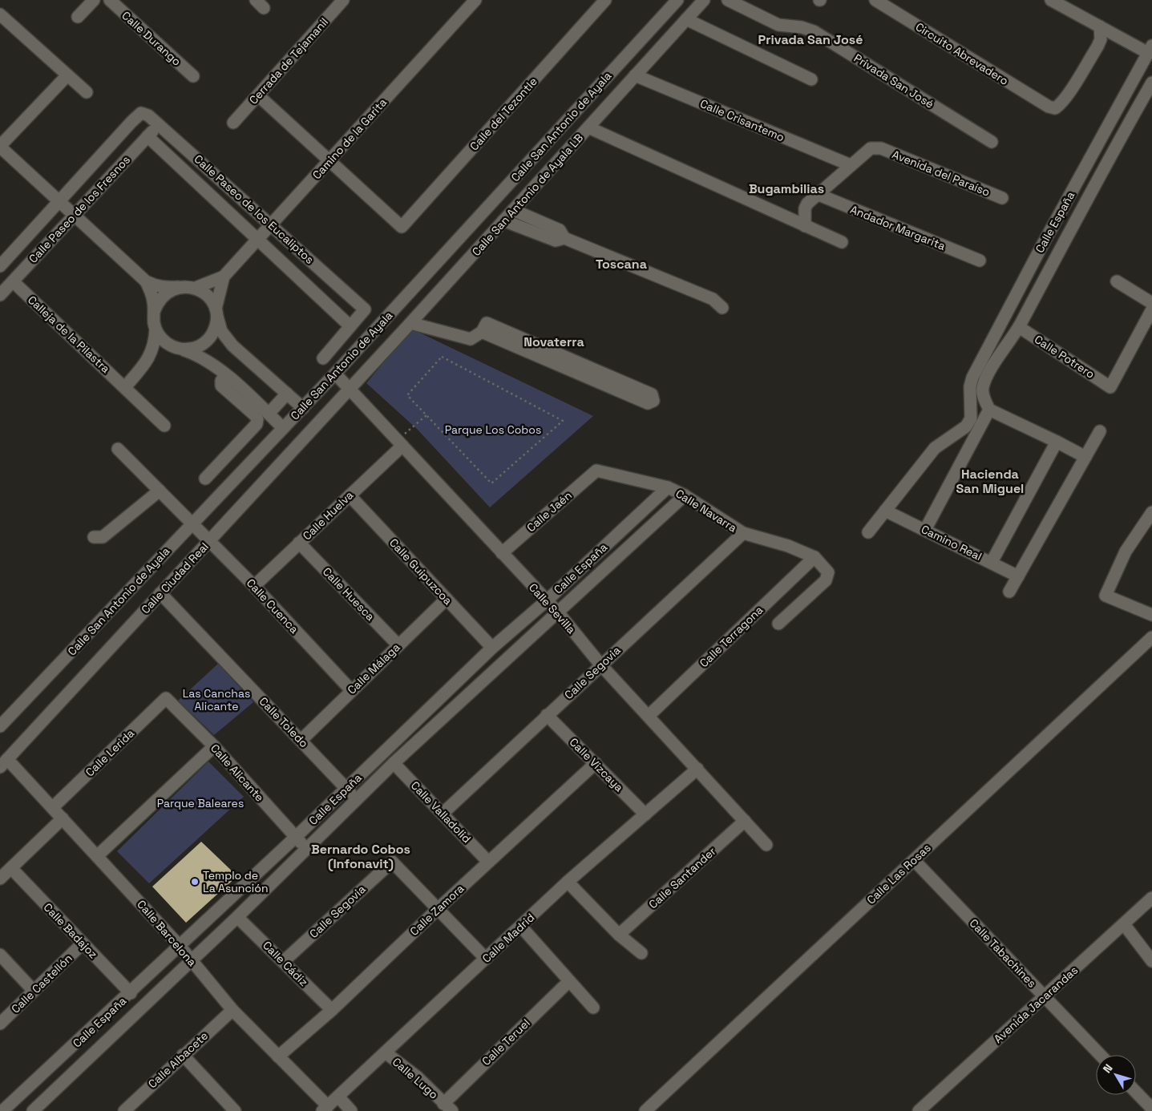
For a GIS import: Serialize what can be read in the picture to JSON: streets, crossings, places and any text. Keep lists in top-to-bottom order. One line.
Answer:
{"streets":{"street":["Calle Durango","Circuito Abrevadero","Cerrada de Tejamanil","Privada San José","Calle del Tezontle","Calle Crisantemo","Calle San Antonio de Ayala","Camino de la Garita","Avenida del Paraíso","Calle San Antonio de Ayala LB","Calle Paseo de los Fresnos","Calle Paseo de los Eucaliptos","Calle España","Andador Margarita","Calleja de la Pilastra","Calle Potrero","Calle Navarra","Calle Jaén","Calle Huelva","Camino Real","Calle Guipuzcoa","Calle Ciudad Real","Calle Huesca","Calle Cuenca","Calle Sevilla","Calle Terragona","Calle Málaga","Calle Segovia","Calle Toledo","Calle Lerida","Calle Vizcaya","Calle Alicante","Calle Valladolid","Calle Las Rosas","Calle Santander","Calle Zamora","Calle Badajoz","Calle Barcelona","Calle Madrid","Calle Tabachines","Calle Cádiz","Calle Castellón","Avenida Jacarandas","Calle Teruel","Calle Albacete","Calle Lugo"]},"crossings":[["Calle del Tezontle","Camino de la Garita"],["Calle Crisantemo","Avenida del Paraíso"],["Calle Crisantemo","Calle San Antonio de Ayala LB"],["Calle San Antonio de Ayala","Calle Cuenca"],["Calle San Antonio de Ayala","Calle Sevilla"],["Camino de la Garita","Calle Paseo de los Eucaliptos"],["Calle San Antonio de Ayala LB","Calle Ciudad Real"],["Calle San Antonio de Ayala LB","Calle Sevilla"],["Calle Paseo de los Fresnos","Calle Paseo de los Eucaliptos"],["Calle Paseo de los Fresnos","Calleja de la Pilastra"],["Calle España","Calle Potrero"],["Calle España","Calle Navarra"],["Calle España","Calle Guipuzcoa"],["Calle España","Calle Sevilla"],["Calle España","Calle Toledo"],["Calle España","Calle Alicante"],["Calle España","Calle Valladolid"],["Calle España","Calle Badajoz"],["Calle España","Calle Barcelona"],["Calle España","Calle Cádiz"],["Calle Navarra","Calle Jaén"],["Calle Navarra","Calle Terragona"],["Calle Navarra","Calle Segovia"],["Calle Jaén","Calle Sevilla"],["Calle Huelva","Calle Guipuzcoa"],["Calle Huelva","Calle Huesca"],["Calle Huelva","Calle Cuenca"],["Calle Huelva","Calle Sevilla"],["Calle Guipuzcoa","Calle Málaga"],["Calle Ciudad Real","Calle Cuenca"],["Calle Ciudad Real","Calle Sevilla"],["Calle Ciudad Real","Calle Toledo"],["Calle Ciudad Real","Calle Barcelona"],["Calle Huesca","Calle Málaga"],["Calle Cuenca","Calle Málaga"],["Calle Sevilla","Calle Terragona"],["Calle Sevilla","Calle Segovia"],["Calle Sevilla","Calle Santander"],["Calle Sevilla","Calle Madrid"],["Calle Málaga","Calle Toledo"],["Calle Segovia","Calle Vizcaya"],["Calle Segovia","Calle Valladolid"],["Calle Segovia","Calle Zamora"],["Calle Segovia","Calle Cádiz"],["Calle Lerida","Calle Alicante"],["Calle Lerida","Calle Barcelona"],["Calle Vizcaya","Calle Zamora"],["Calle Vizcaya","Calle Madrid"],["Calle Valladolid","Calle Zamora"],["Calle Las Rosas","Calle Tabachines"],["Calle Zamora","Calle Barcelona"],["Calle Zamora","Calle Cádiz"],["Calle Badajoz","Calle Castellón"],["Calle Barcelona","Calle Madrid"],["Calle Barcelona","Calle Albacete"],["Calle Madrid","Calle Lugo"],["Calle Tabachines","Avenida Jacarandas"],["Calle Teruel","Calle Lugo"]],"districts":["Privada San José","Bugambilias","Toscana","Novaterra","Hacienda San Miguel","Bernardo Cobos (Infonavit)"],"parks":["Parque Los Cobos","Las Canchas Alicante","Parque Baleares"],"places":["Templo de La Asunción"],"north":"top left"}
